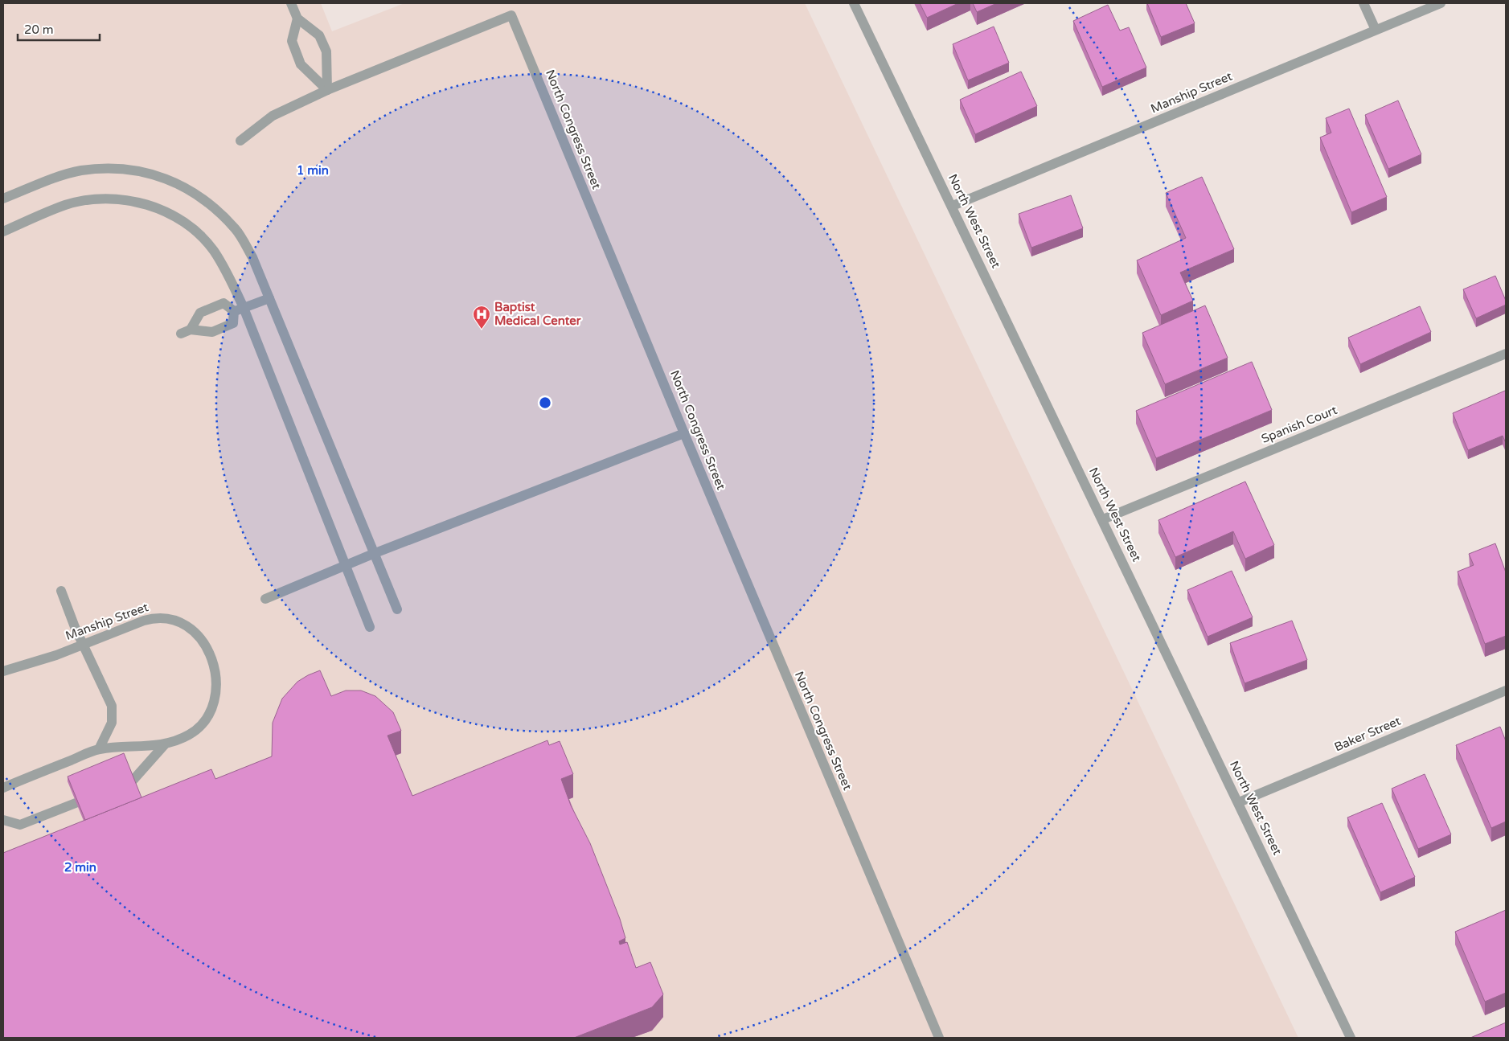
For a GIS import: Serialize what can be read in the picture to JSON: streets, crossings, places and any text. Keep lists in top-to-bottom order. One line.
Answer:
{"streets":{"street":["Manship Street","North Congress Street","North West Street","Spanish Court","Baker Street"]},"crossings":[["Manship Street","North West Street"],["North West Street","Spanish Court"],["North West Street","Baker Street"]],"places":{"hospital":["Baptist Medical Center"]},"scale_bar":"20 m","rings":["1 min","2 min"]}
